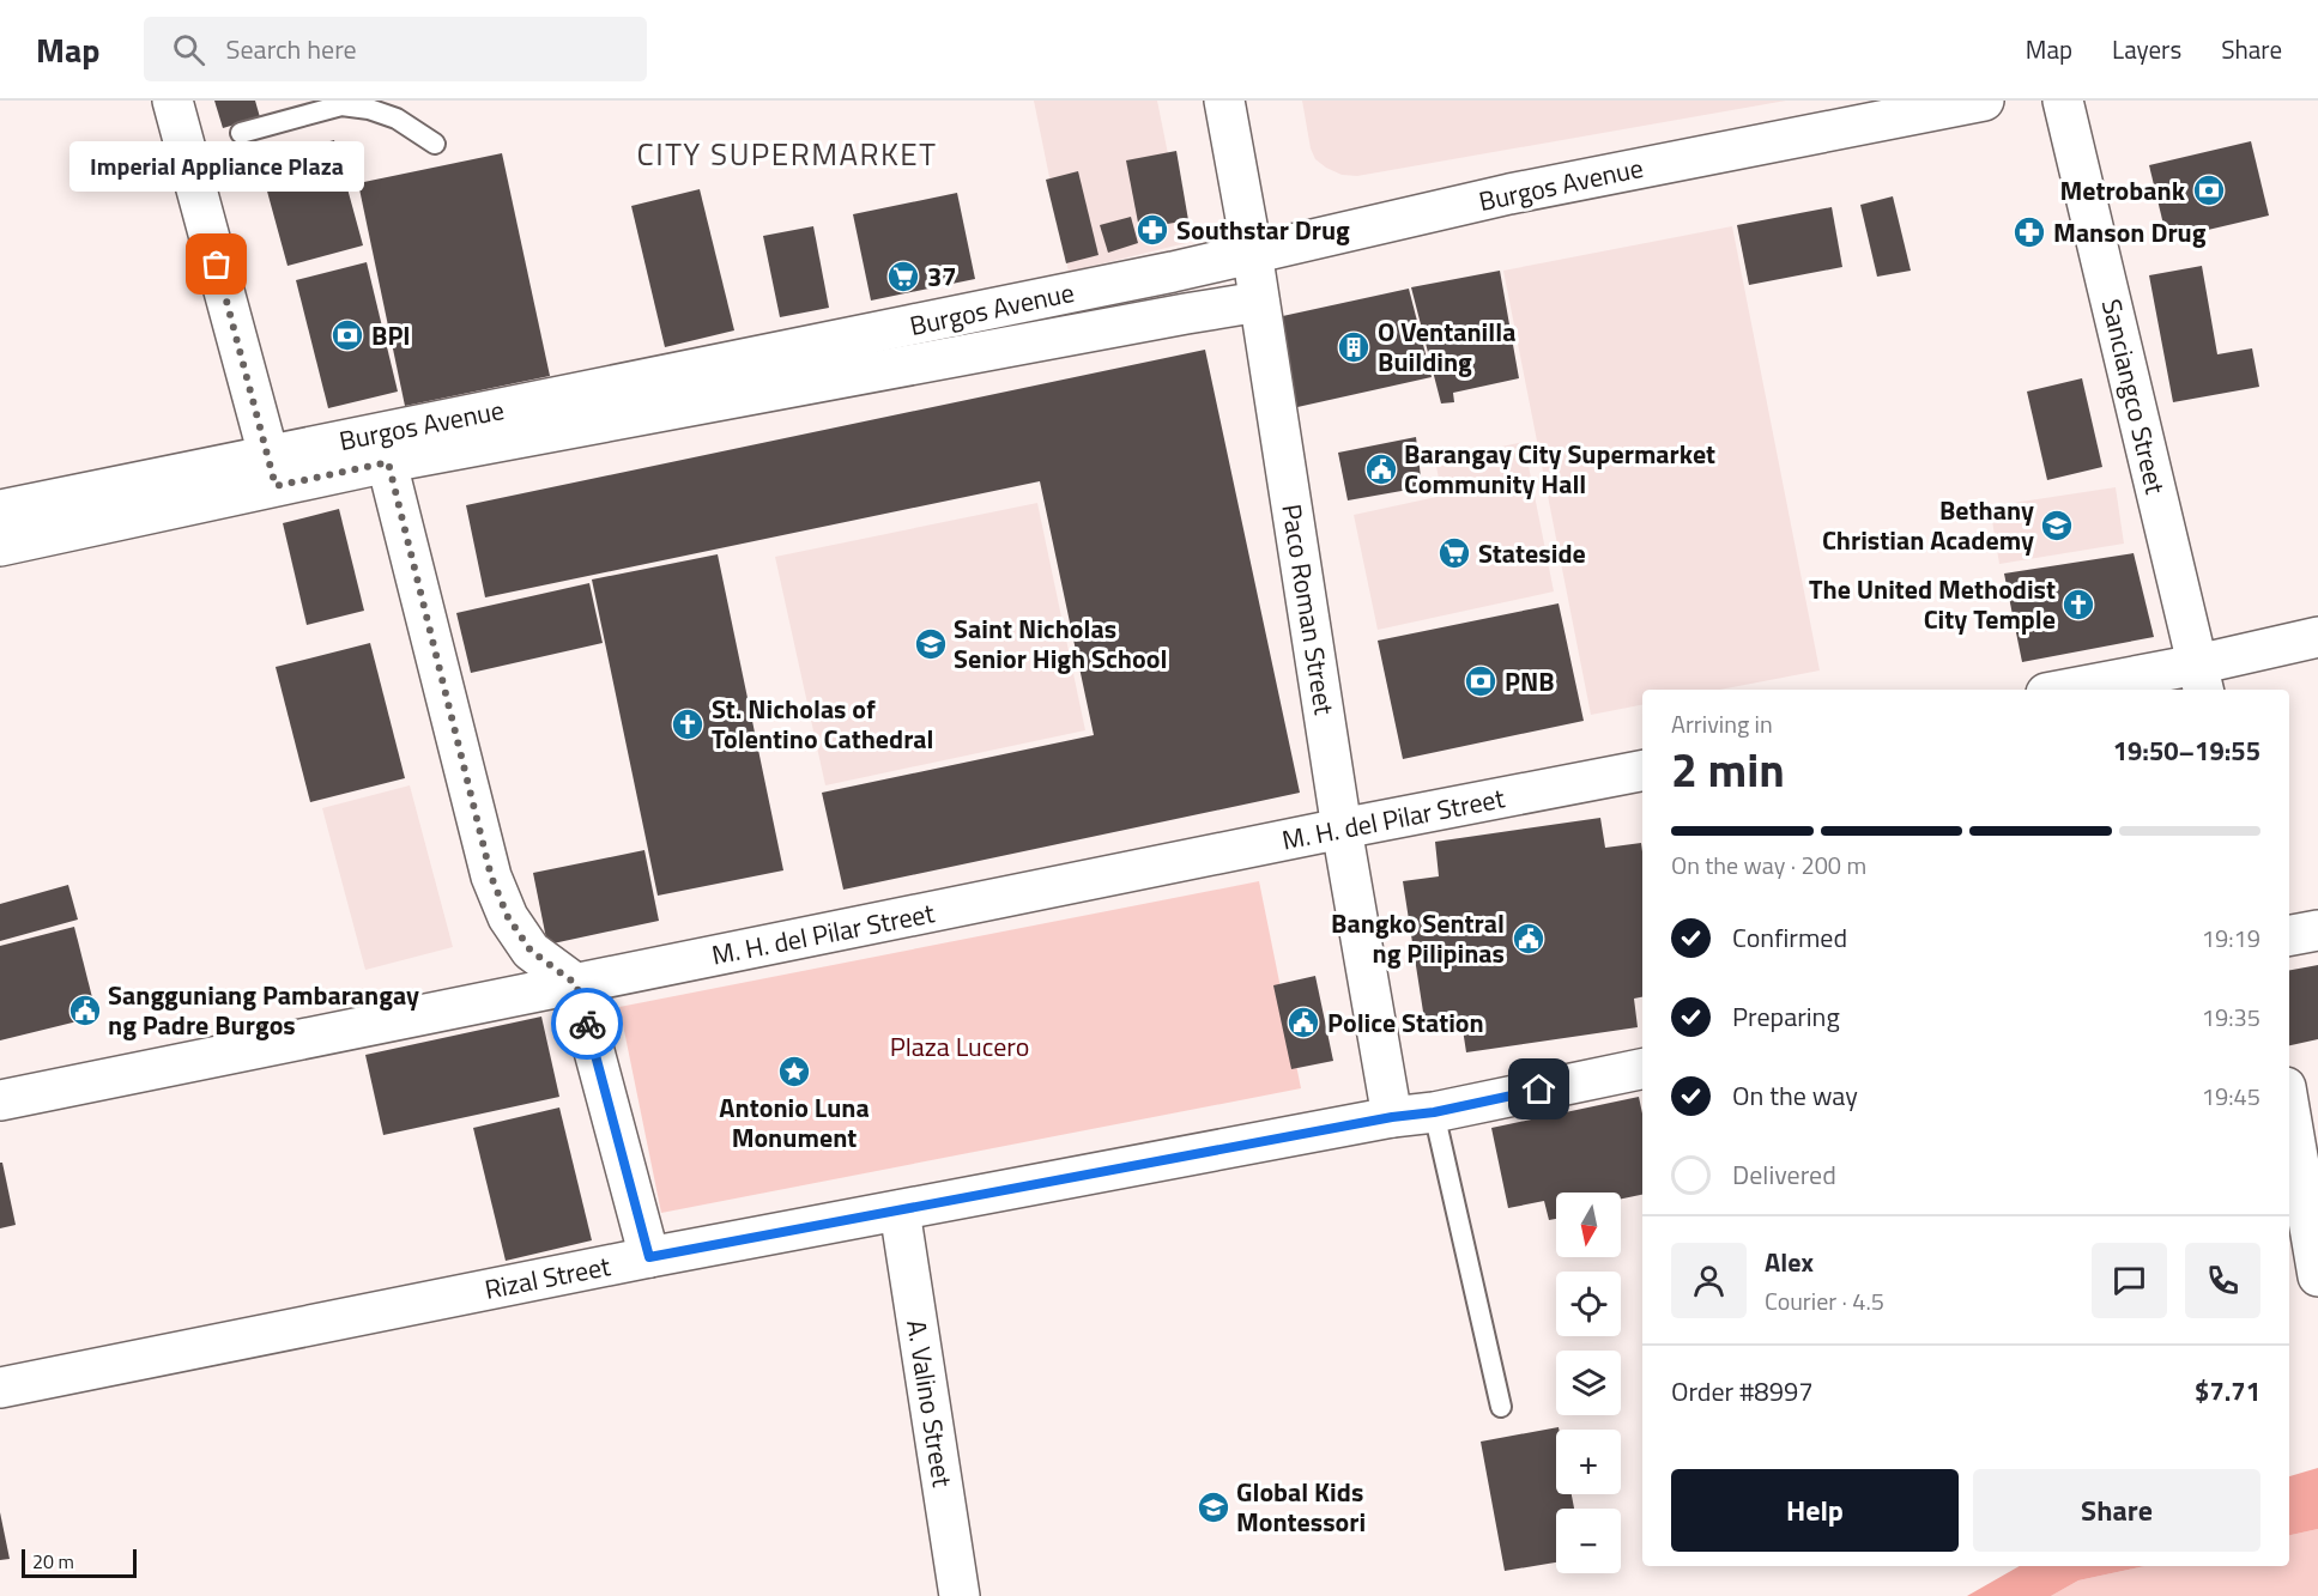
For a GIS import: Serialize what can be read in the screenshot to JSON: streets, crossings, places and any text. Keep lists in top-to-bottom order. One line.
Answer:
{"streets":{"street":["Burgos Avenue","Sanciangco Street","Paco Roman Street","M. H. del Pilar Street","Rizal Street","A. Valino Street"]},"crossings":[["Burgos Avenue","Paco Roman Street"],["Paco Roman Street","M. H. del Pilar Street"],["Paco Roman Street","Rizal Street"],["Rizal Street","A. Valino Street"]],"districts":["CITY SUPERMARKET"],"parks":["Plaza Lucero"],"places":{"bank":["Metrobank","BPI","PNB"],"pharmacy":["Southstar Drug","Manson Drug"],"other":["Imperial Appliance Plaza"],"supermarket":["37","Stateside"],"building":["O Ventanilla Building"],"public building":["Barangay City Supermarket Community Hall","Bangko Sentral ng Pilipinas","Sangguniang Pambarangay ng Padre Burgos","Police Station"],"school or university":["Bethany Christian Academy","Saint Nicholas Senior High School","Global Kids Montessori"],"church":["The United Methodist City Temple","St. Nicholas of Tolentino Cathedral"],"place":["Antonio Luna Monument"]},"scale_bar":"20 m","north":"bottom","page":{"header":"Map","search":"Search here","nav":["Map","Layers","Share"],"bubble":"Imperial Appliance Plaza","heading":["2 min","Arriving in","19:50–19:55"],"panel":["Alex","Courier · 4.5","Order #8997","$7.71"],"bar":"On the way · 200 m","list":[["Confirmed","19:19"],["Preparing","19:35"],["On the way","19:45"],"Delivered"],"map_buttons":["+","−"],"buttons":["Help","Share"],"scale":"20 m"}}
